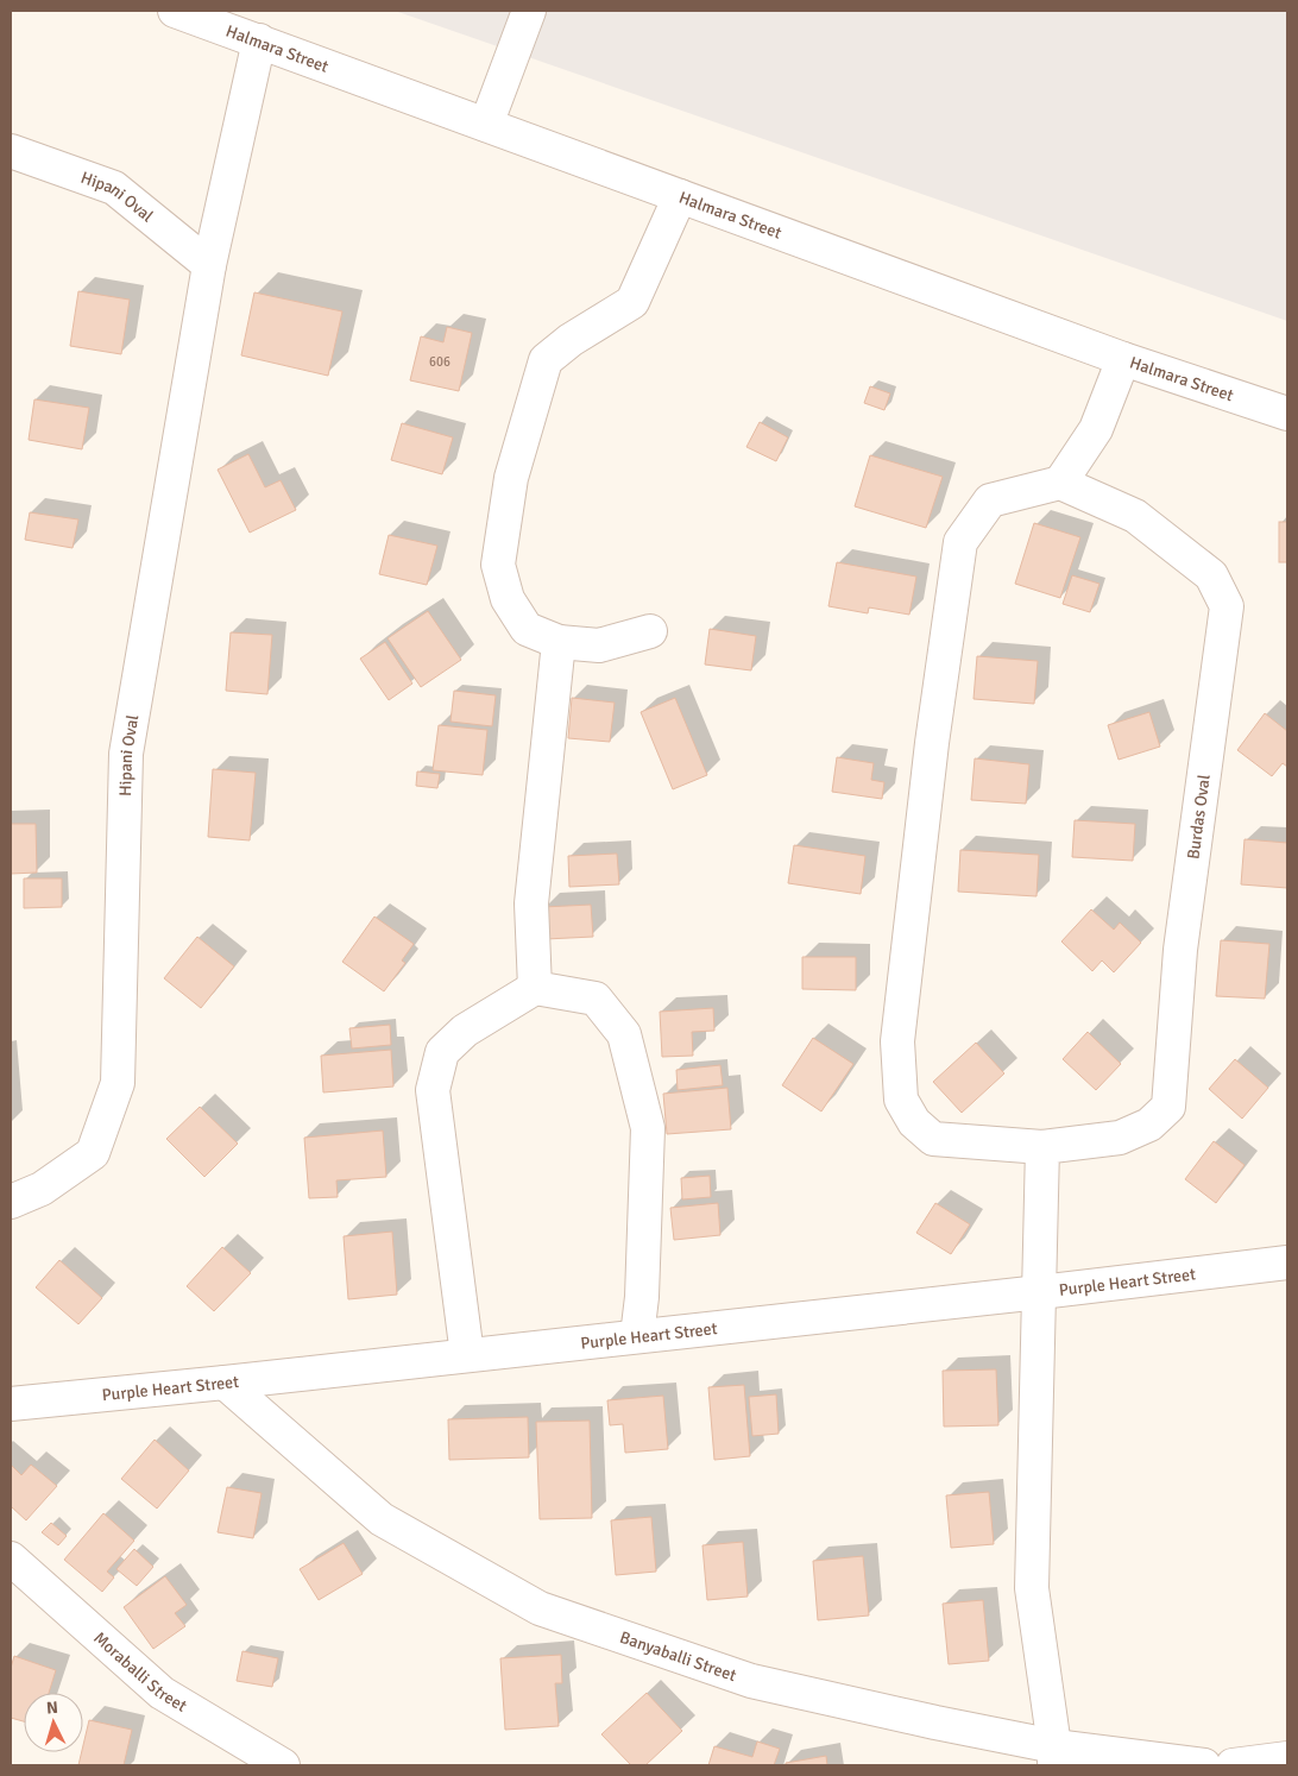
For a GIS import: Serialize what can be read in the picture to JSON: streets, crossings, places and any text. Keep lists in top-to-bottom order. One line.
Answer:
{"streets":{"street":["Halmara Street","Hipani Oval","Burdas Oval","Purple Heart Street","Banyaballi Street","Moraballi Street"]},"crossings":[["Halmara Street","Hipani Oval"],["Purple Heart Street","Banyaballi Street"]],"house_numbers":["606"],"north":"top"}
